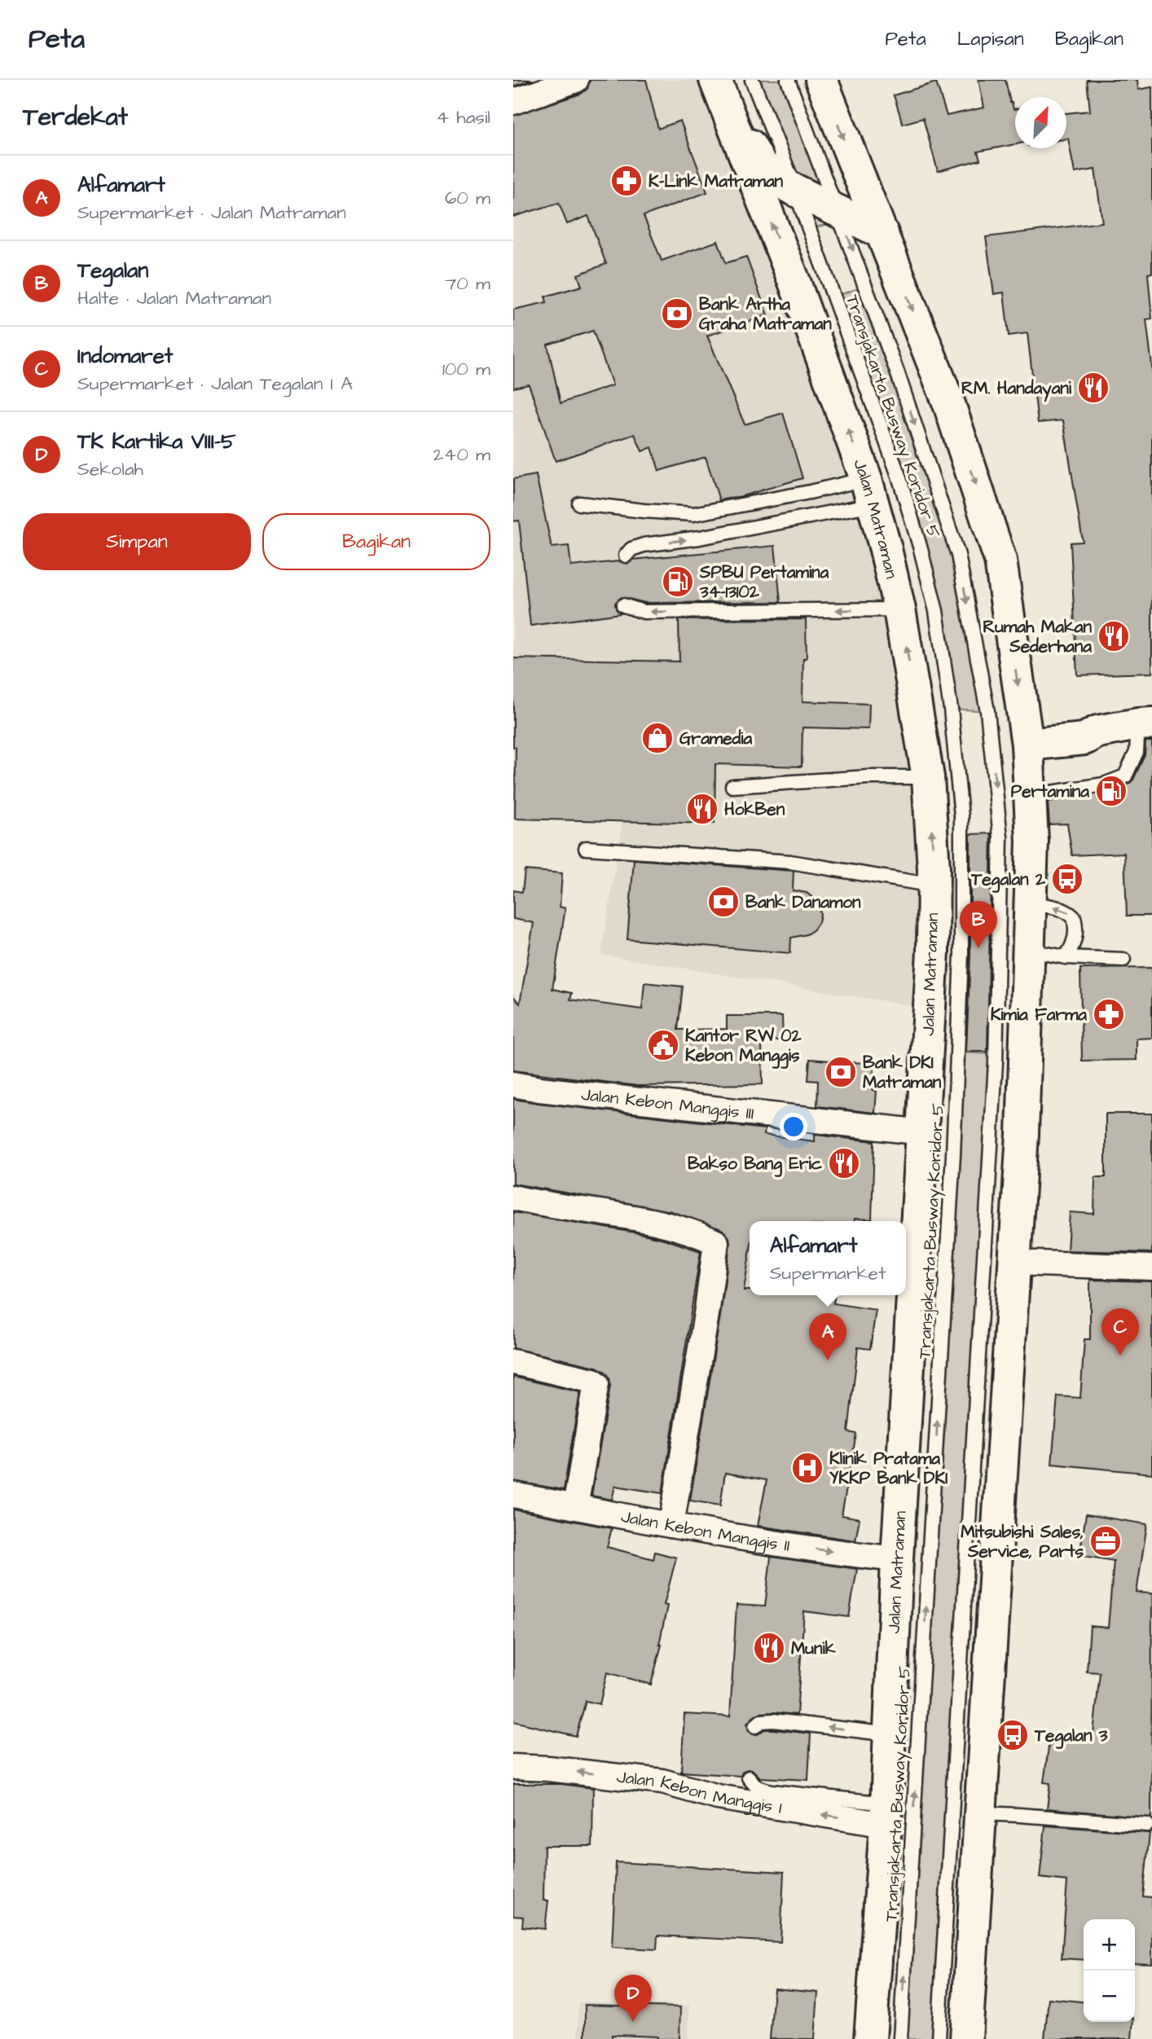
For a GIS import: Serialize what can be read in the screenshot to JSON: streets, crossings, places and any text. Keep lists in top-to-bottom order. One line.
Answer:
{"streets":{"main road":["Jalan Matraman"],"street":["Jalan Kebon Manggis III","Jalan Kebon Manggis II","Jalan Kebon Manggis I"],"lane":["Transjakarta Busway Koridor 5"]},"crossings":[["Jalan Matraman","Jalan Kebon Manggis III"],["Jalan Matraman","Jalan Kebon Manggis II"],["Jalan Matraman","Jalan Kebon Manggis I"]],"one_way":["Jalan Kebon Manggis II","Jalan Kebon Manggis I"],"places":{"pharmacy":["K-Link Matraman","Kimia Farma"],"bank":["Bank Artha Graha Matraman","Bank Danamon","Bank DKI Matraman"],"restaurant":["RM. Handayani","Rumah Makan Sederhana","HokBen","Bakso Bang Eric","Munik"],"fuel station":["SPBU Pertamina 34-13102","Pertamina"],"shop":["Gramedia"],"bus stop":["Tegalan 2","Tegalan 3"],"public building":["Kantor RW 02 Kebon Manggis"],"hospital":["Klinik Pratama YKKP Bank DKI"],"office":["Mitsubishi Sales, Service, Parts"]},"north":"top right","page":{"header":"Peta","nav":["Peta","Lapisan","Bagikan"],"heading":["Terdekat","4 hasil"],"list":[{"mark":"A","name":"Alfamart","note":"Supermarket · Jalan Matraman","value":"60 m"},{"mark":"B","name":"Tegalan","note":"Halte · Jalan Matraman","value":"70 m"},{"mark":"C","name":"Indomaret","note":"Supermarket · Jalan Tegalan I A","value":"100 m"},{"mark":"D","name":"TK Kartika VIII-5","note":"Sekolah","value":"240 m"}],"buttons":["Simpan","Bagikan"],"pins":["B","C","A","D"],"popup":["Alfamart","Supermarket"],"map_buttons":["+","−"]}}
